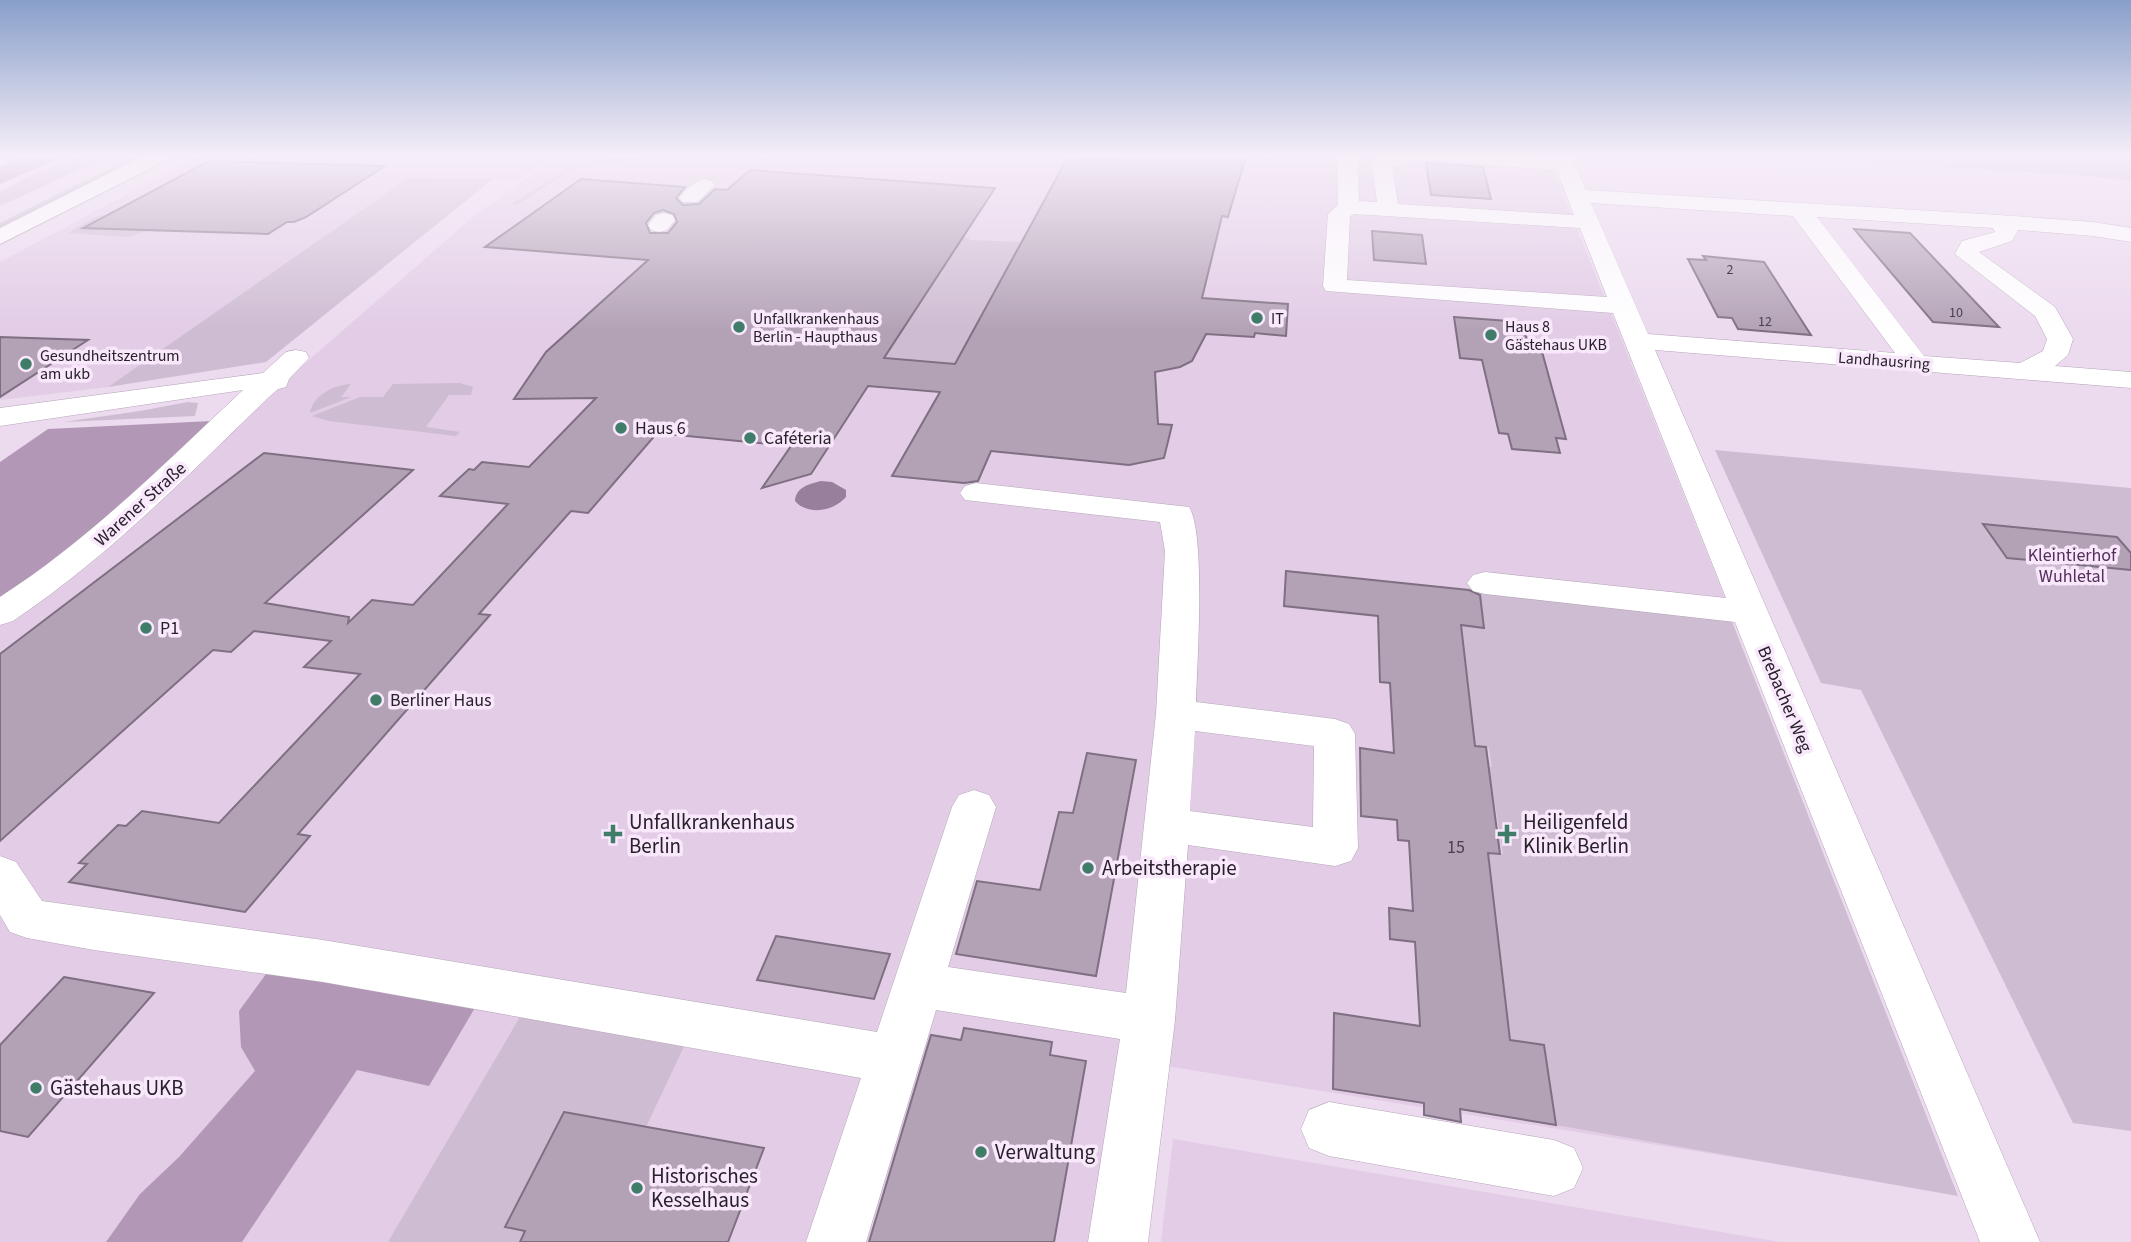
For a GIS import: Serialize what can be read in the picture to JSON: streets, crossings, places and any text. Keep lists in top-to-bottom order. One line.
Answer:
{"streets":{"lane":["Landhausring","Warener Straße","Brebacher Weg"]},"crossings":[["Landhausring","Brebacher Weg"]],"parks":["Kleintierhof Wuhletal"],"places":{"other":["IT","Unfallkrankenhaus Berlin - Haupthaus","Haus 8 Gästehaus UKB","Gesundheitszentrum am ukb","Haus 6","Caféteria","P1","Berliner Haus","Arbeitstherapie","Gästehaus UKB","Verwaltung","Historisches Kesselhaus"],"health":["Unfallkrankenhaus Berlin","Heiligenfeld Klinik Berlin"]},"house_numbers":["2","10","12","15"]}
